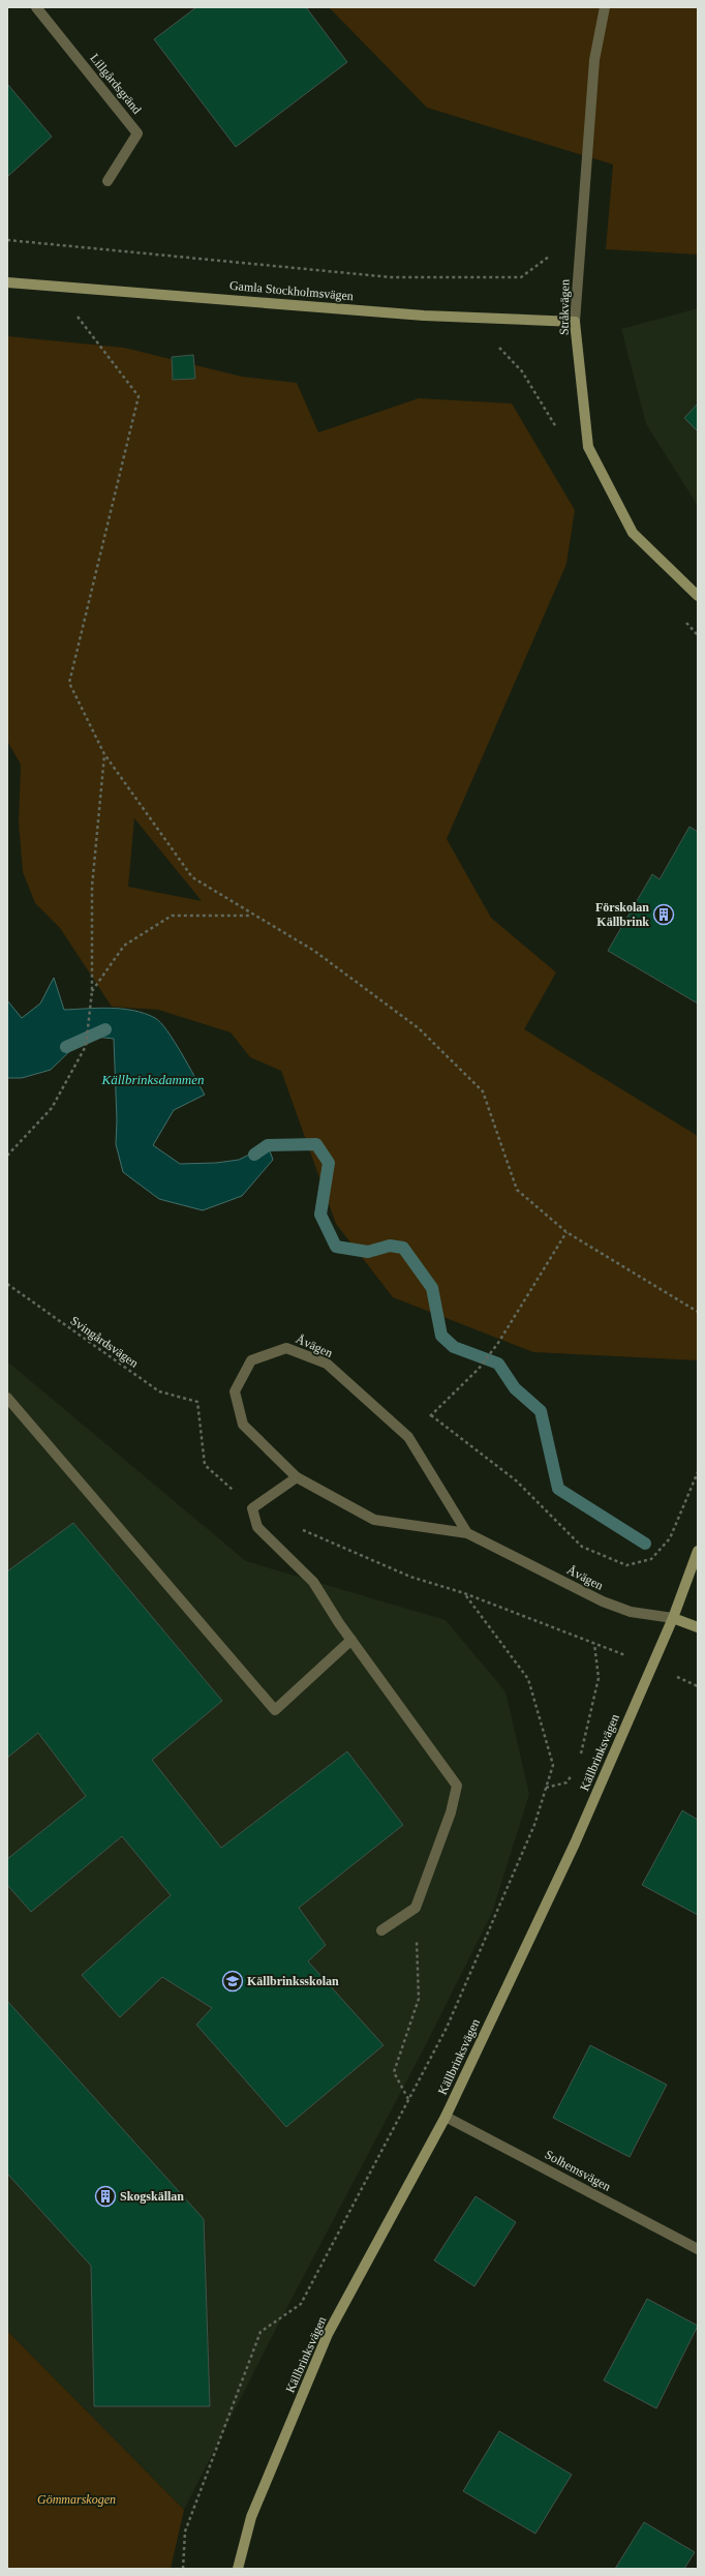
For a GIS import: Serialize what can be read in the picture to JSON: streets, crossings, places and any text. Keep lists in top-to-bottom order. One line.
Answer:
{"streets":{"street":["Lillgårdsgränd","Gamla Stockholmsvägen","Stråkvägen","Åvägen","Källbrinksvägen","Solhemsvägen"],"path":["Svingårdsvägen"]},"crossings":[["Gamla Stockholmsvägen","Stråkvägen"],["Åvägen","Källbrinksvägen"],["Källbrinksvägen","Solhemsvägen"]],"water":["Källbrinksdammen"],"parks":["Gömmarskogen"],"places":{"building":["Förskolan Källbrink","Skogskällan"],"school or university":["Källbrinksskolan"]}}
